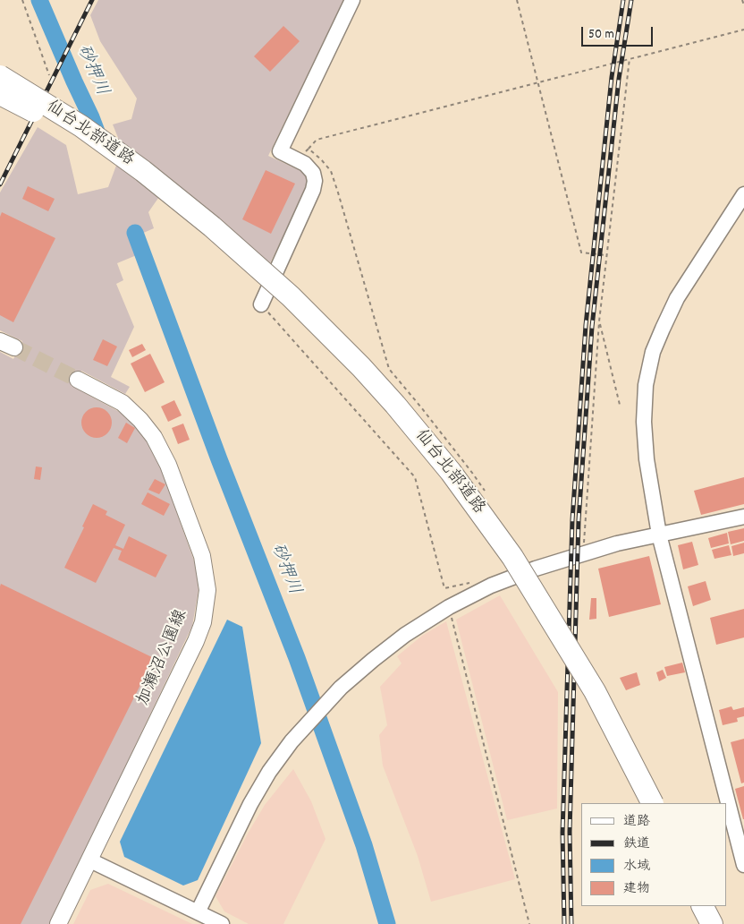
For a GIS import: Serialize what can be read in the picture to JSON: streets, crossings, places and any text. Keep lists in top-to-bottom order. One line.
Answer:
{"streets":{"highway":["仙台北部道路"],"main road":["加瀬沼公園線"]},"water":["砂押川"],"legend":["道路","鉄道","水域","建物"],"scale_bar":"50 m"}
